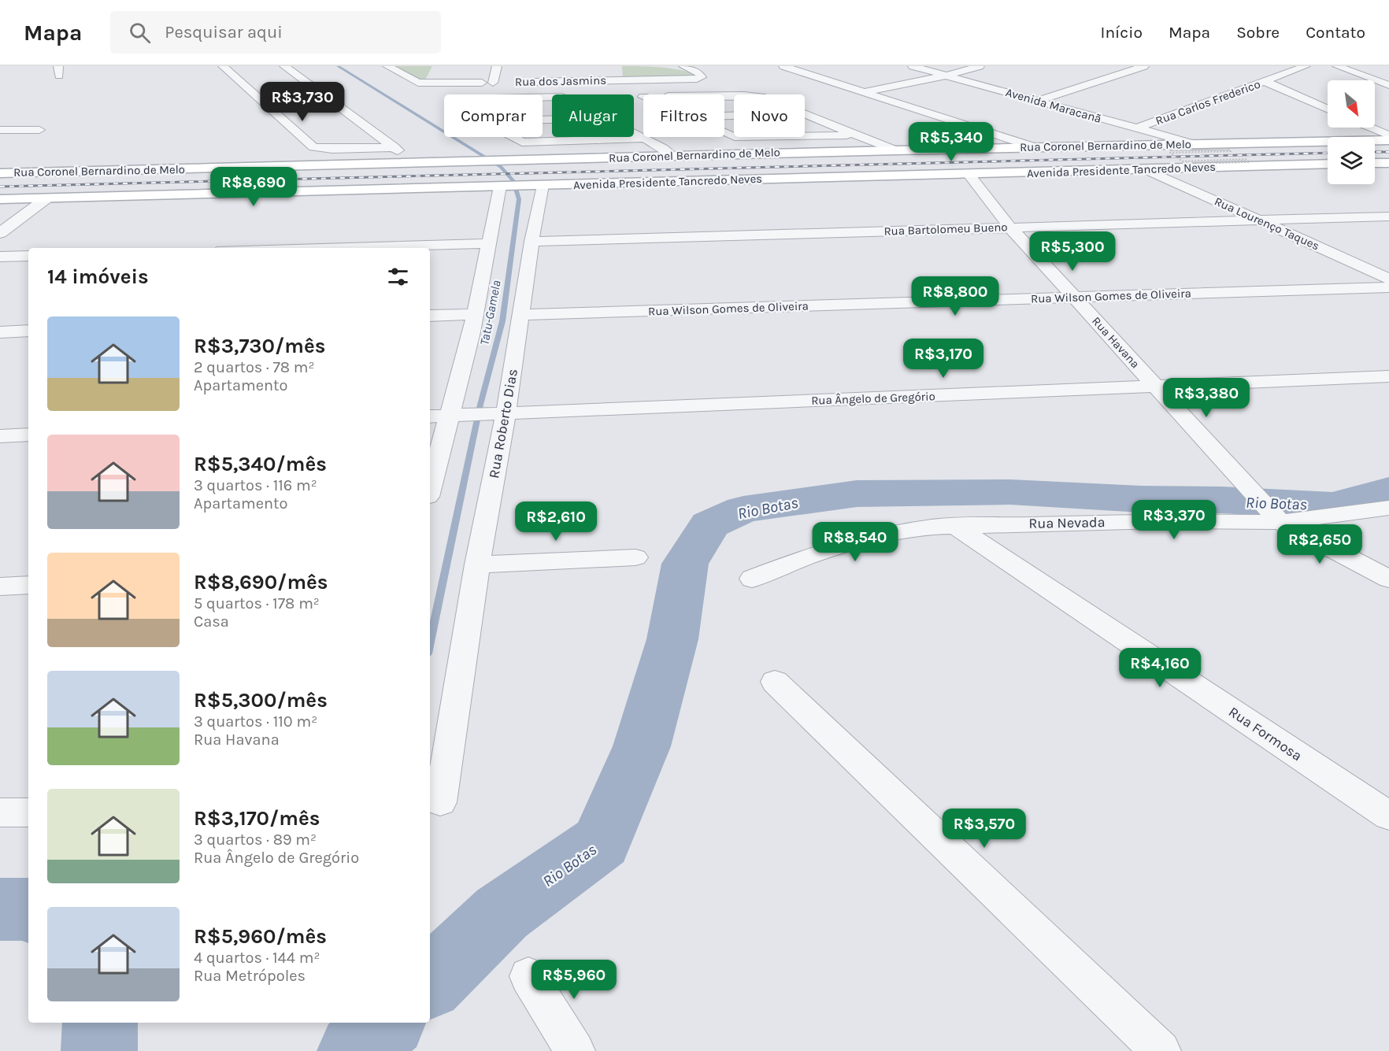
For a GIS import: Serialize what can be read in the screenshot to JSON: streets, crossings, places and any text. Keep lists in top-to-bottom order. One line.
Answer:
{"streets":{"main road":["Rua Coronel Bernardino de Melo","Avenida Presidente Tancredo Neves"],"street":["Rua dos Jasmins","Rua Carlos Frederico","Avenida Maracanã","Rua Lourenço Taques","Rua Bartolomeu Bueno","Rua Wilson Gomes de Oliveira","Rua Havana","Rua Ângelo de Gregório","Rua Roberto Dias","Rua Nevada","Rua Formosa"]},"crossings":[["Rua Carlos Frederico","Avenida Maracanã"],["Avenida Maracanã","Rua Coronel Bernardino de Melo"],["Avenida Presidente Tancredo Neves","Rua Lourenço Taques"],["Avenida Presidente Tancredo Neves","Rua Havana"],["Avenida Presidente Tancredo Neves","Rua Roberto Dias"],["Rua Lourenço Taques","Rua Bartolomeu Bueno"],["Rua Bartolomeu Bueno","Rua Havana"],["Rua Bartolomeu Bueno","Rua Roberto Dias"],["Rua Wilson Gomes de Oliveira","Rua Havana"],["Rua Wilson Gomes de Oliveira","Rua Roberto Dias"],["Rua Havana","Rua Ângelo de Gregório"],["Rua Havana","Rua Nevada"],["Rua Ângelo de Gregório","Rua Roberto Dias"],["Rua Nevada","Rua Formosa"]],"water":["Tatu-Gamela","Rio Botas"],"north":"bottom right","page":{"header":"Mapa","search":"Pesquisar aqui","nav":["Início","Mapa","Sobre","Contato"],"price":["R$3,730","R$5,340","R$8,690","R$5,300","R$8,800","R$3,170","R$3,380","R$3,370","R$2,610","R$8,540","R$2,650","R$4,160","R$3,570","R$5,960"],"chip":["Comprar","Alugar","Filtros","Novo"],"heading":"14 imóveis","list":[{"name":"R$3,730/mês","note":"2 quartos · 78 m² · Apartamento"},{"name":"R$5,340/mês","note":"3 quartos · 116 m² · Apartamento"},{"name":"R$8,690/mês","note":"5 quartos · 178 m² · Casa"},{"name":"R$5,300/mês","note":"3 quartos · 110 m² · Rua Havana"},{"name":"R$3,170/mês","note":"3 quartos · 89 m² · Rua Ângelo de Gregório"},{"name":"R$5,960/mês","note":"4 quartos · 144 m² · Rua Metrópoles"}]}}
